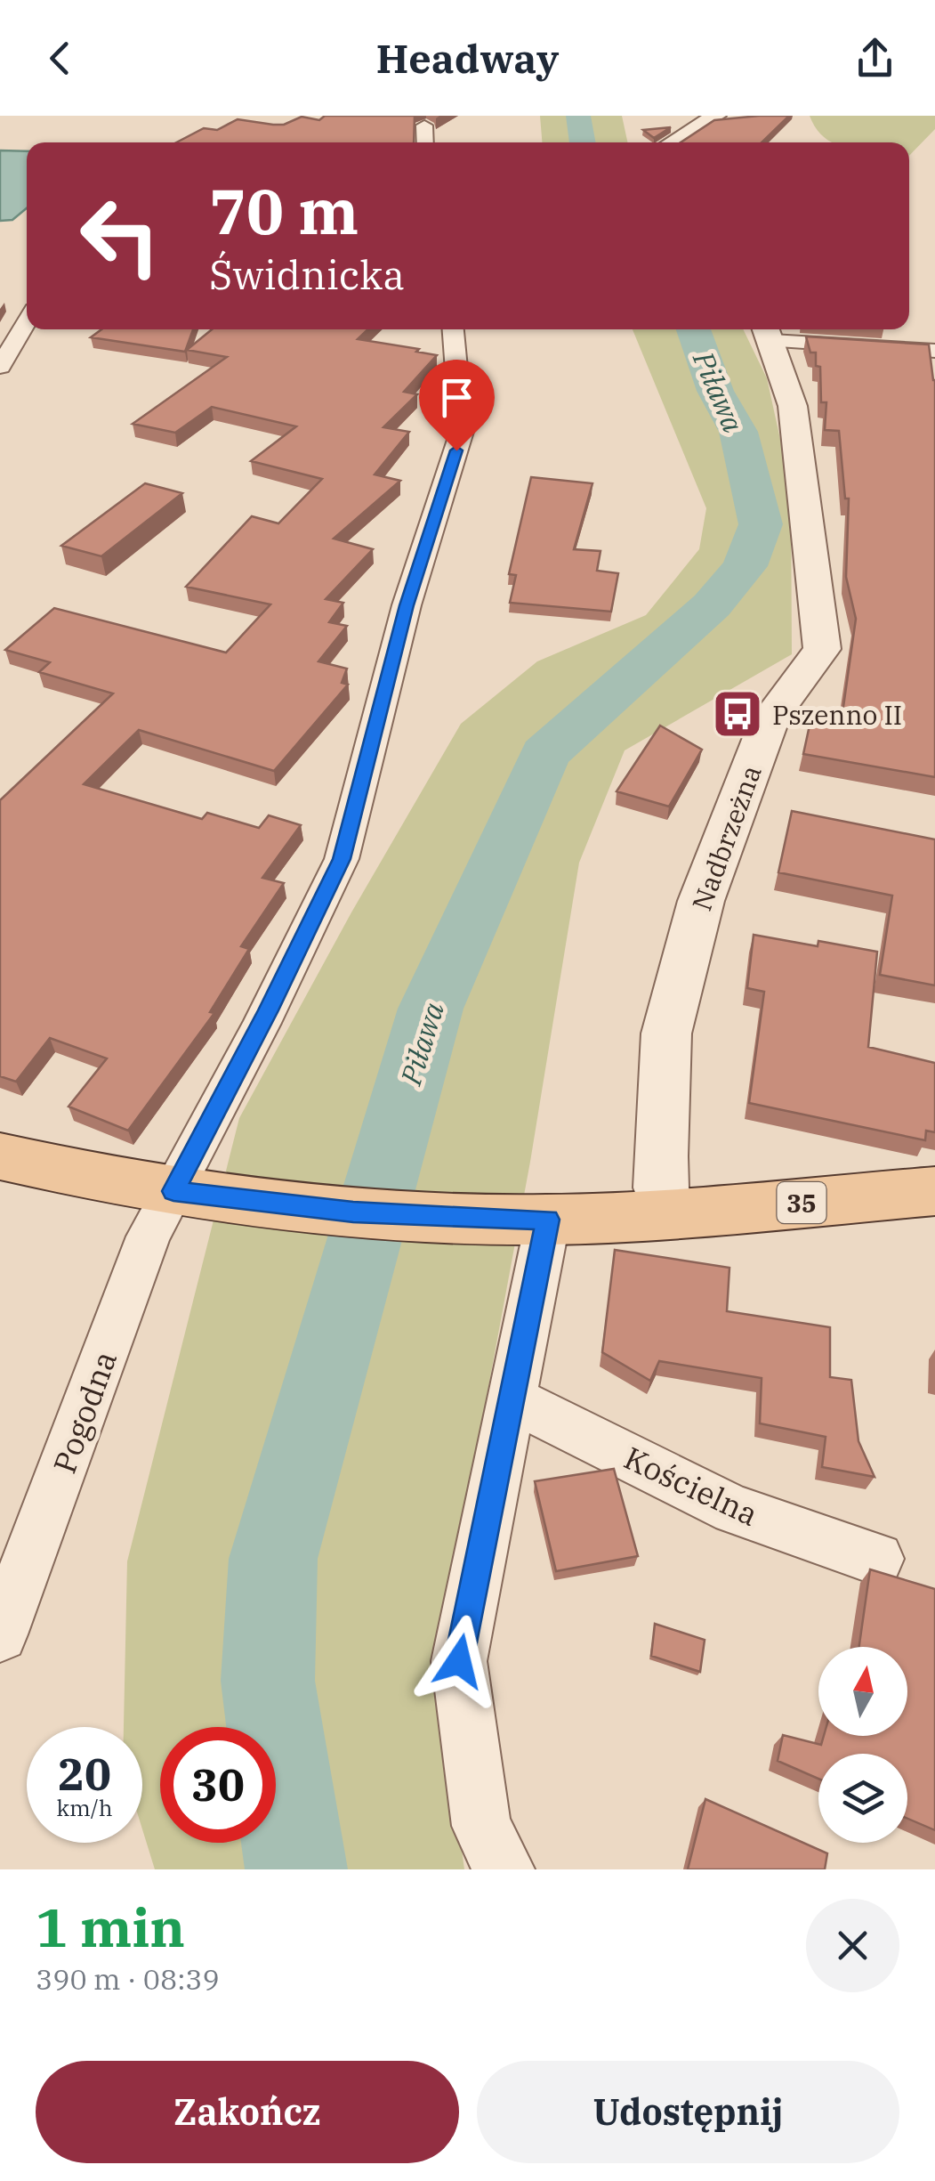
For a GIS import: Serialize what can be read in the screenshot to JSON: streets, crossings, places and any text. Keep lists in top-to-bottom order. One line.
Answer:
{"streets":{"main road":["35"],"street":["Nadbrzeżna","Pogodna","Kościelna"]},"crossings":[["Nadbrzeżna","35"],["35","Pogodna"]],"water":["Piława"],"places":{"bus stop":["Pszenno II"]},"north":"top","page":{"header":"Headway","turn":["70 m","Świdnicka"],"speed":"20 km/h","limit":"30","heading":["1 min","390 m · 08:39"],"buttons":["Zakończ","Udostępnij"]}}
